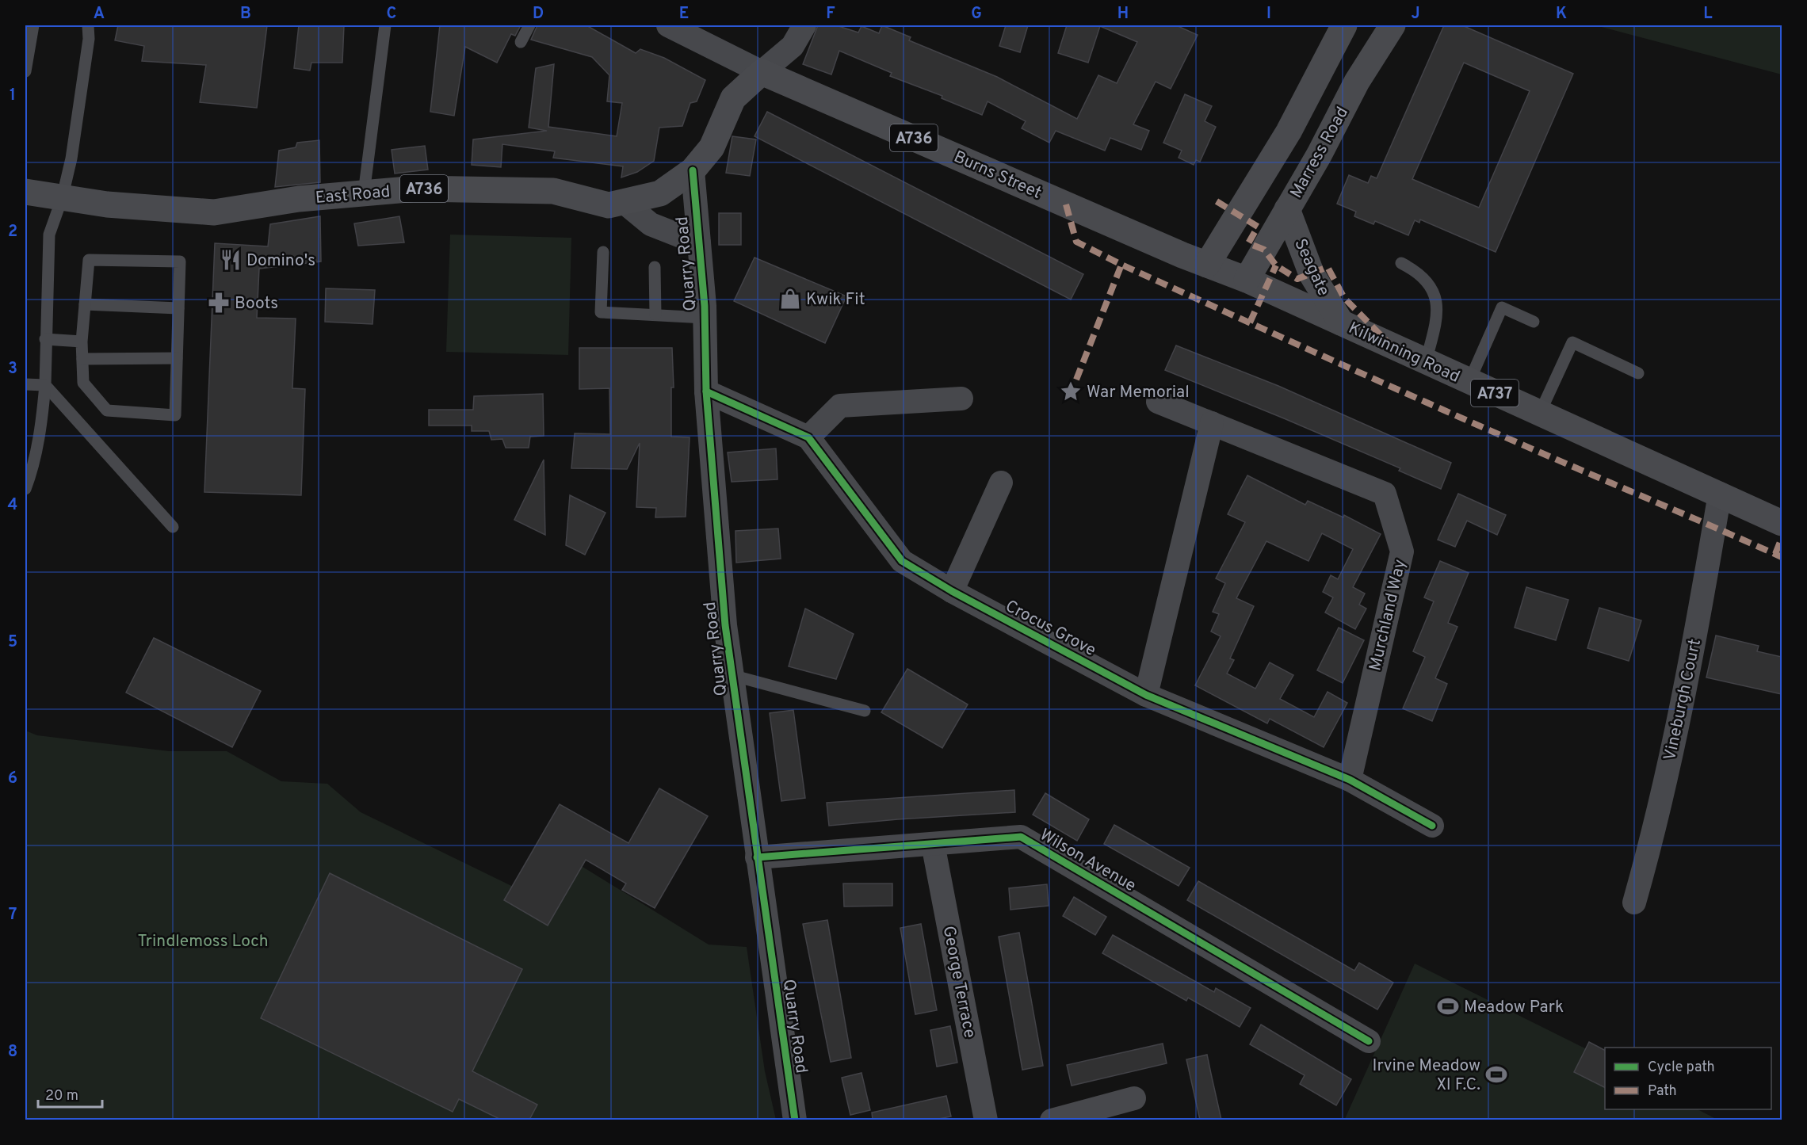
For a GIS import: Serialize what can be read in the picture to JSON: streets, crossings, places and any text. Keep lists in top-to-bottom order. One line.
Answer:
{"streets":{"main road":["A736","Marress Road","Burns Street","East Road","Seagate","Kilwinning Road","A737"],"street":["Quarry Road","Murchland Way","Crocus Grove","Vineburgh Court","Wilson Avenue","George Terrace"]},"crossings":[["Marress Road","Seagate"],["Marress Road","Kilwinning Road"],["Burns Street","East Road"],["Burns Street","Kilwinning Road"],["East Road","Quarry Road"],["Quarry Road","Crocus Grove"],["Quarry Road","Wilson Avenue"],["Seagate","Kilwinning Road"],["Kilwinning Road","Vineburgh Court"],["Murchland Way","Crocus Grove"],["Wilson Avenue","George Terrace"]],"parks":["Trindlemoss Loch"],"places":{"restaurant":["Domino's"],"shop":["Kwik Fit"],"pharmacy":["Boots"],"place":["War Memorial"],"sports":["Meadow Park","Irvine Meadow XI F.C."]},"legend":["Cycle path","Path"],"scale_bar":"20 m","grid":{"columns":["A","B","C","D","E","F","G","H","I","J","K","L"],"rows":["1","2","3","4","5","6","7","8"]}}
